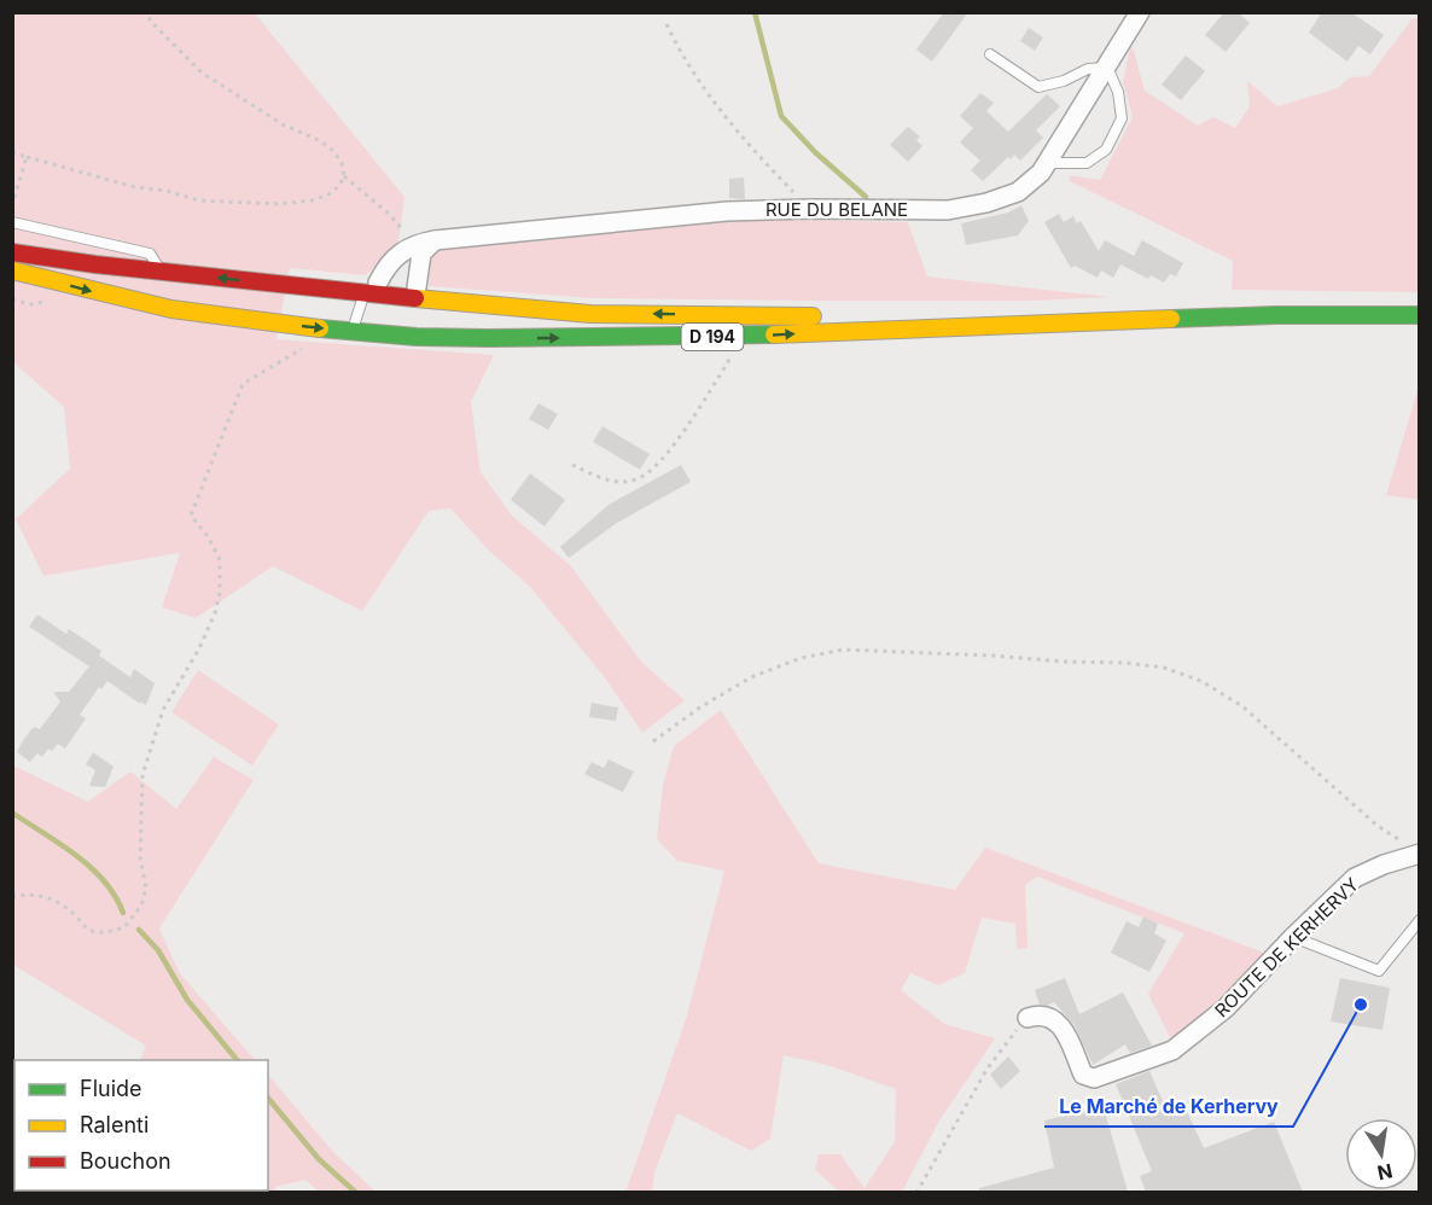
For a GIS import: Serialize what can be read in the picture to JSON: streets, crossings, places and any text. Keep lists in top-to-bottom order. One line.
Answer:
{"streets":{"main road":["D 194"],"street":["RUE DU BELANE","ROUTE DE KERHERVY"]},"places":["Le Marché de Kerhervy"],"legend":["Fluide","Ralenti","Bouchon"],"north":"bottom"}
